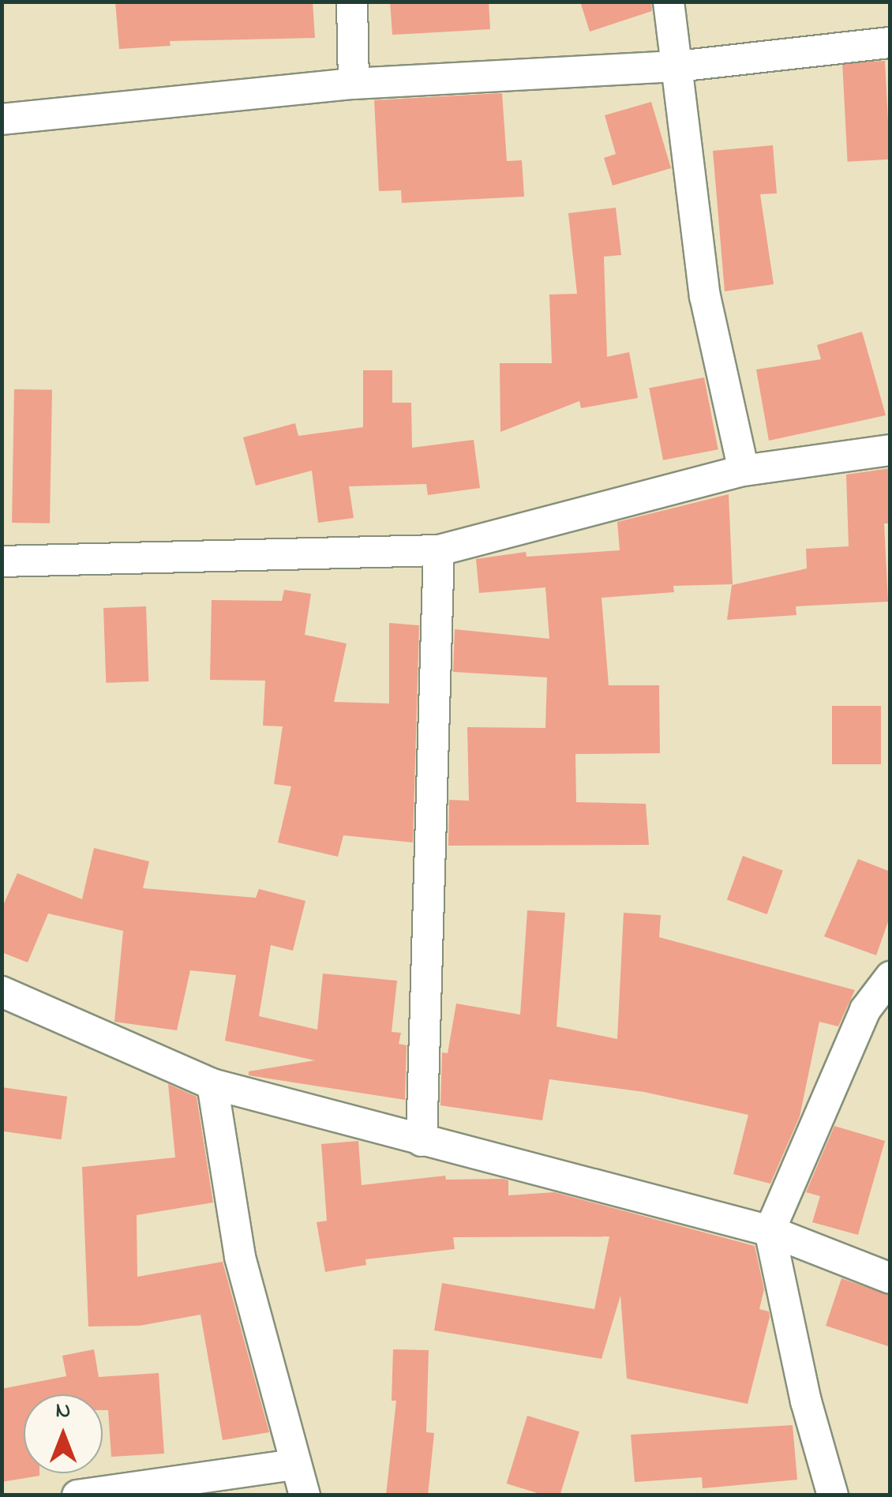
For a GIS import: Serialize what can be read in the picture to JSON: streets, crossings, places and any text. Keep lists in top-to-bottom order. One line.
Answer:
{"north":"top"}
